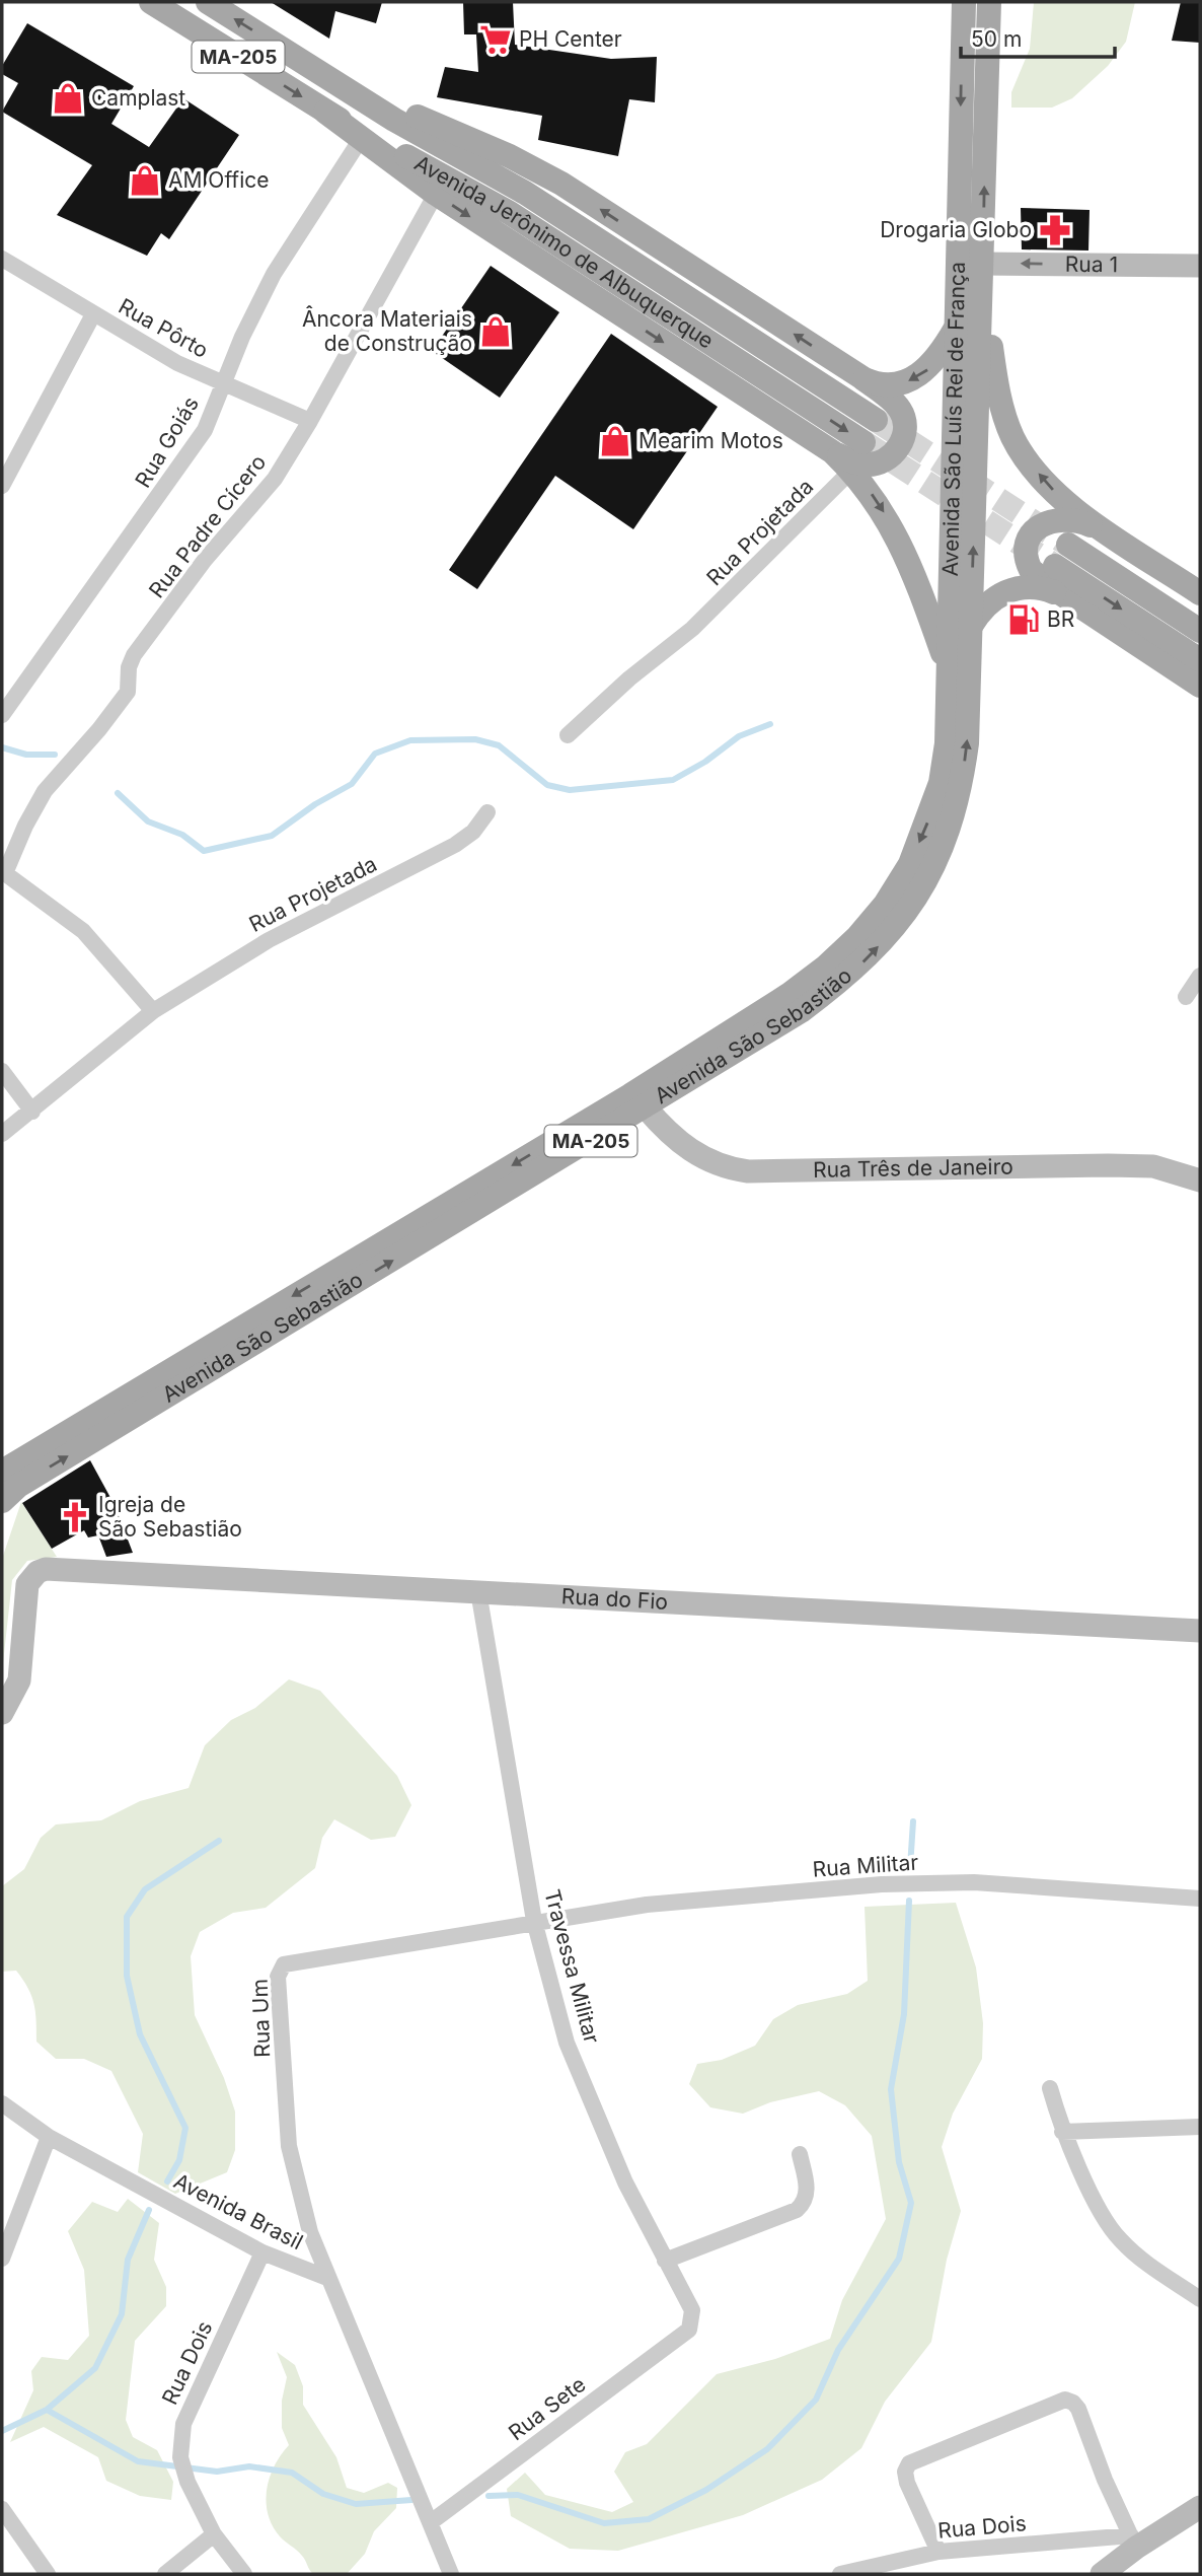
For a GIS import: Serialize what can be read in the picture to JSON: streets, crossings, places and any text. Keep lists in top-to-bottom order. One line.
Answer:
{"streets":{"main road":["MA-205","Avenida Jerônimo de Albuquerque","Avenida São Luís Rei de França","Avenida São Sebastião"],"street":["Rua 1","Rua Pôrto","Rua Goiás","Rua Padre Cícero","Rua Projetada","Rua Três de Janeiro","Rua do Fio","Rua Militar","Travessa Militar","Rua Um","Avenida Brasil","Rua Dois","Rua Sete"]},"crossings":[["Rua 1","Avenida São Luís Rei de França"],["Rua Pôrto","Rua Goiás"],["Rua Pôrto","Rua Padre Cícero"],["Avenida São Luís Rei de França","Avenida São Sebastião"],["Avenida São Sebastião","Rua Três de Janeiro"],["Rua do Fio","Travessa Militar"],["Rua Militar","Travessa Militar"],["Rua Militar","Rua Um"],["Travessa Militar","Rua Um"],["Travessa Militar","Rua Sete"],["Rua Um","Avenida Brasil"],["Avenida Brasil","Rua Dois"]],"one_way":["Rua 1"],"places":{"supermarket":["PH Center"],"shop":["Camplast","AM Office","Âncora Materiais de Construção","Mearim Motos"],"pharmacy":["Drogaria Globo"],"fuel station":["BR"],"church":["Igreja de São Sebastião"]},"scale_bar":"50 m"}
